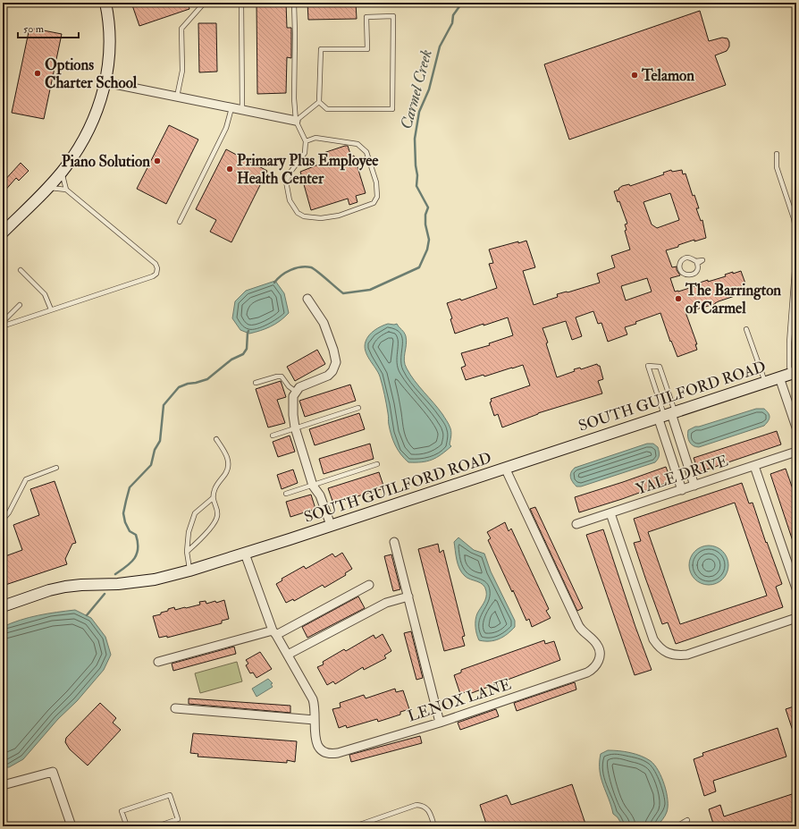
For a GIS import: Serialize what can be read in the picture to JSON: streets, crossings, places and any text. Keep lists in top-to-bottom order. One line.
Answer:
{"streets":{"main road":["SOUTH GUILFORD ROAD"],"street":["YALE DRIVE","LENOX LANE"]},"crossings":[["SOUTH GUILFORD ROAD","LENOX LANE"]],"water":["Carmel Creek"],"places":["Options Charter School","Telamon","Piano Solution","Primary Plus Employee Health Center","The Barrington of Carmel"],"scale_bar":"50 m"}
